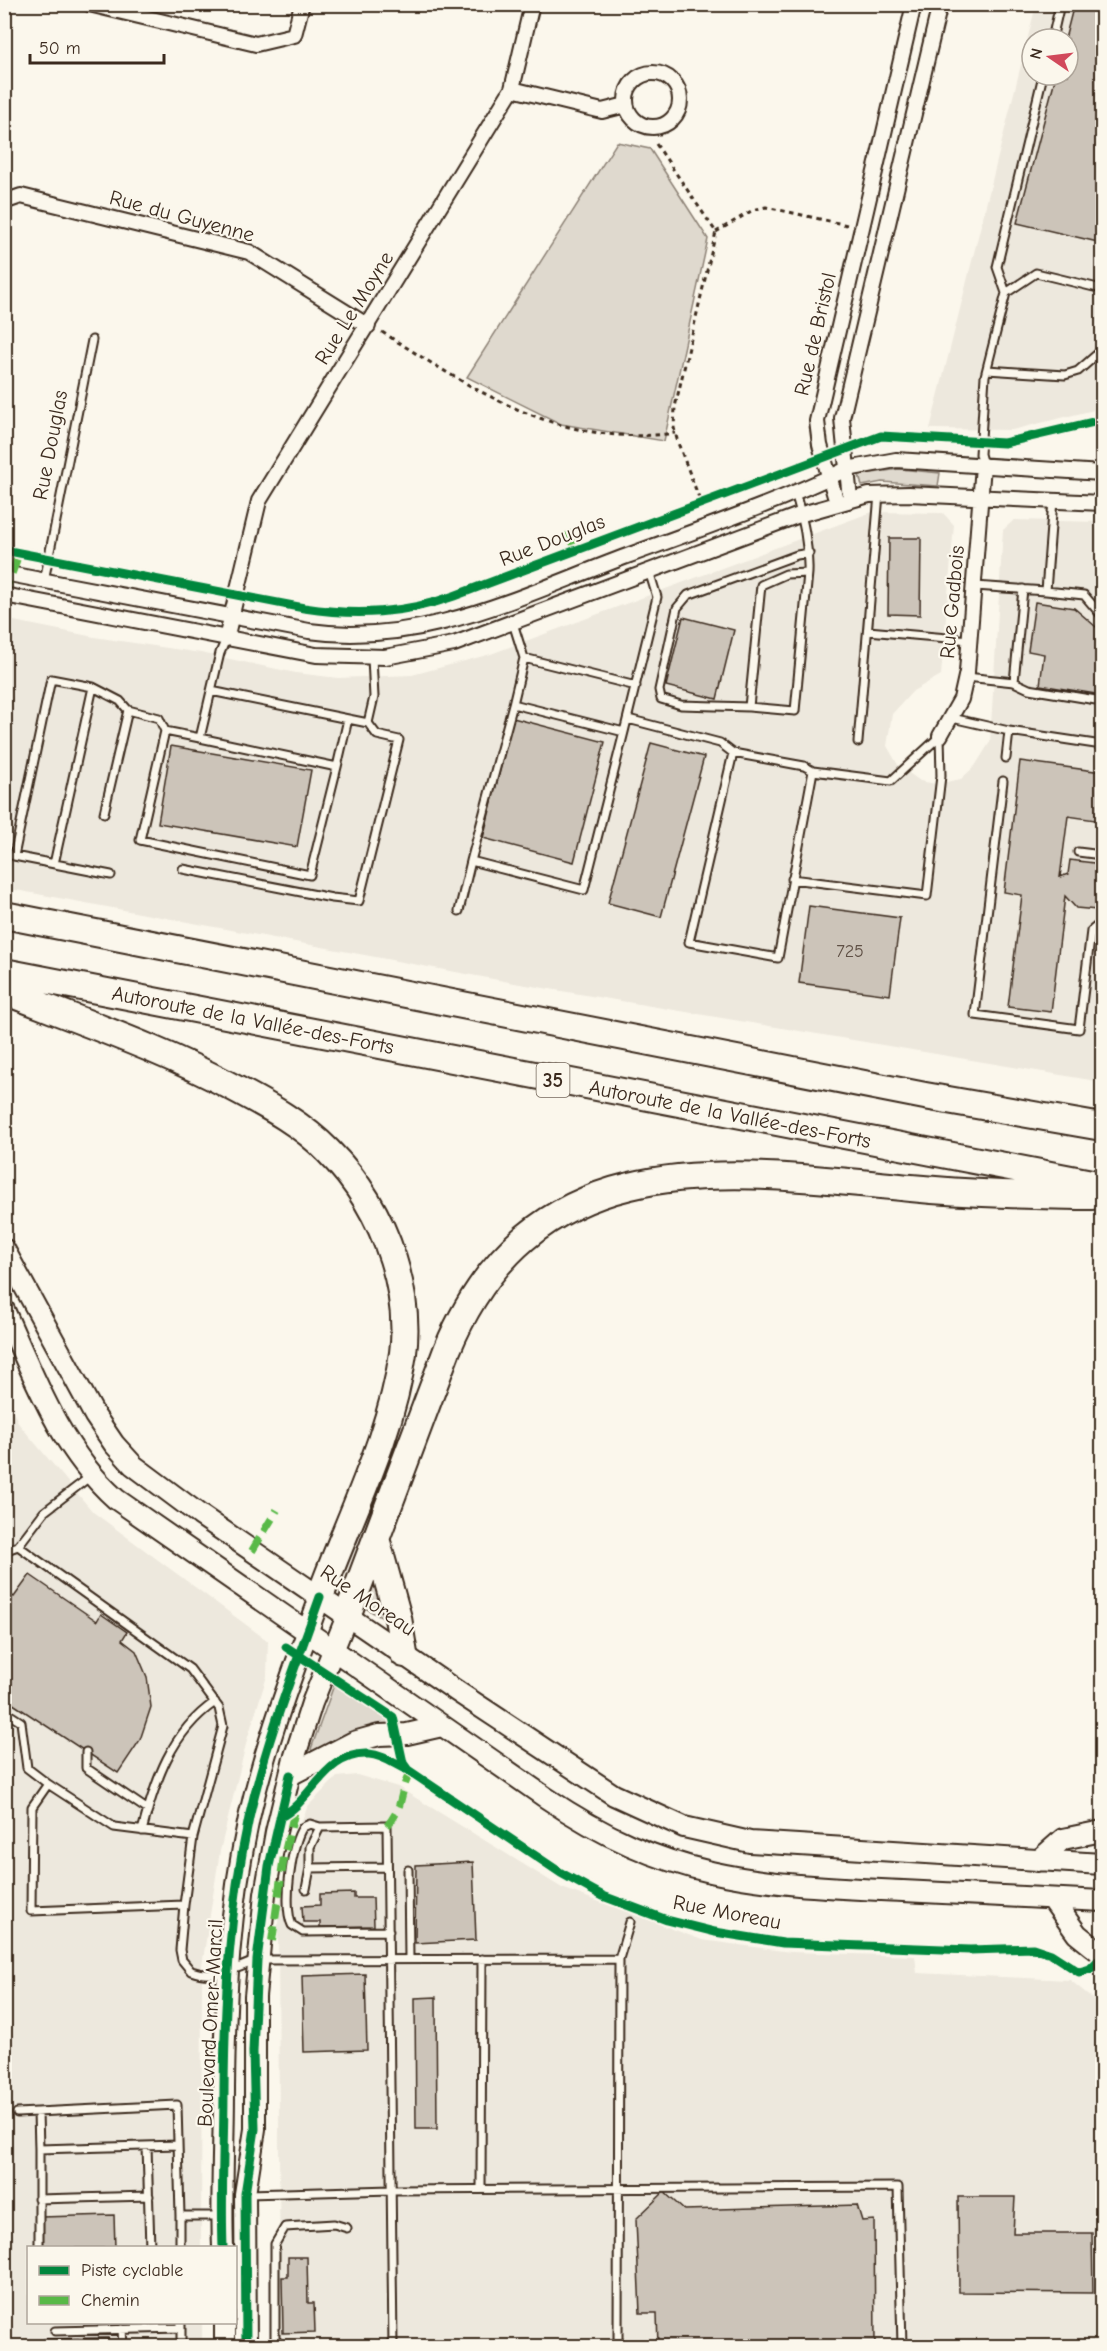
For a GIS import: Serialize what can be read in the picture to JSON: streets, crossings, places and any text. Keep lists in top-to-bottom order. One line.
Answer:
{"streets":{"highway":["Autoroute de la Vallée-des-Forts","35"],"street":["Rue du Guyenne","Rue Le Moyne","Rue de Bristol","Rue Douglas","Rue Gadbois","Rue Moreau","Boulevard Omer-Marcil"]},"crossings":[["Rue du Guyenne","Rue Le Moyne"],["Rue Le Moyne","Rue Douglas"],["Rue de Bristol","Rue Douglas"],["Rue Douglas","Rue Gadbois"],["Rue Moreau","Boulevard Omer-Marcil"]],"house_numbers":["725"],"legend":["Piste cyclable","Chemin"],"scale_bar":"50 m","north":"left"}
